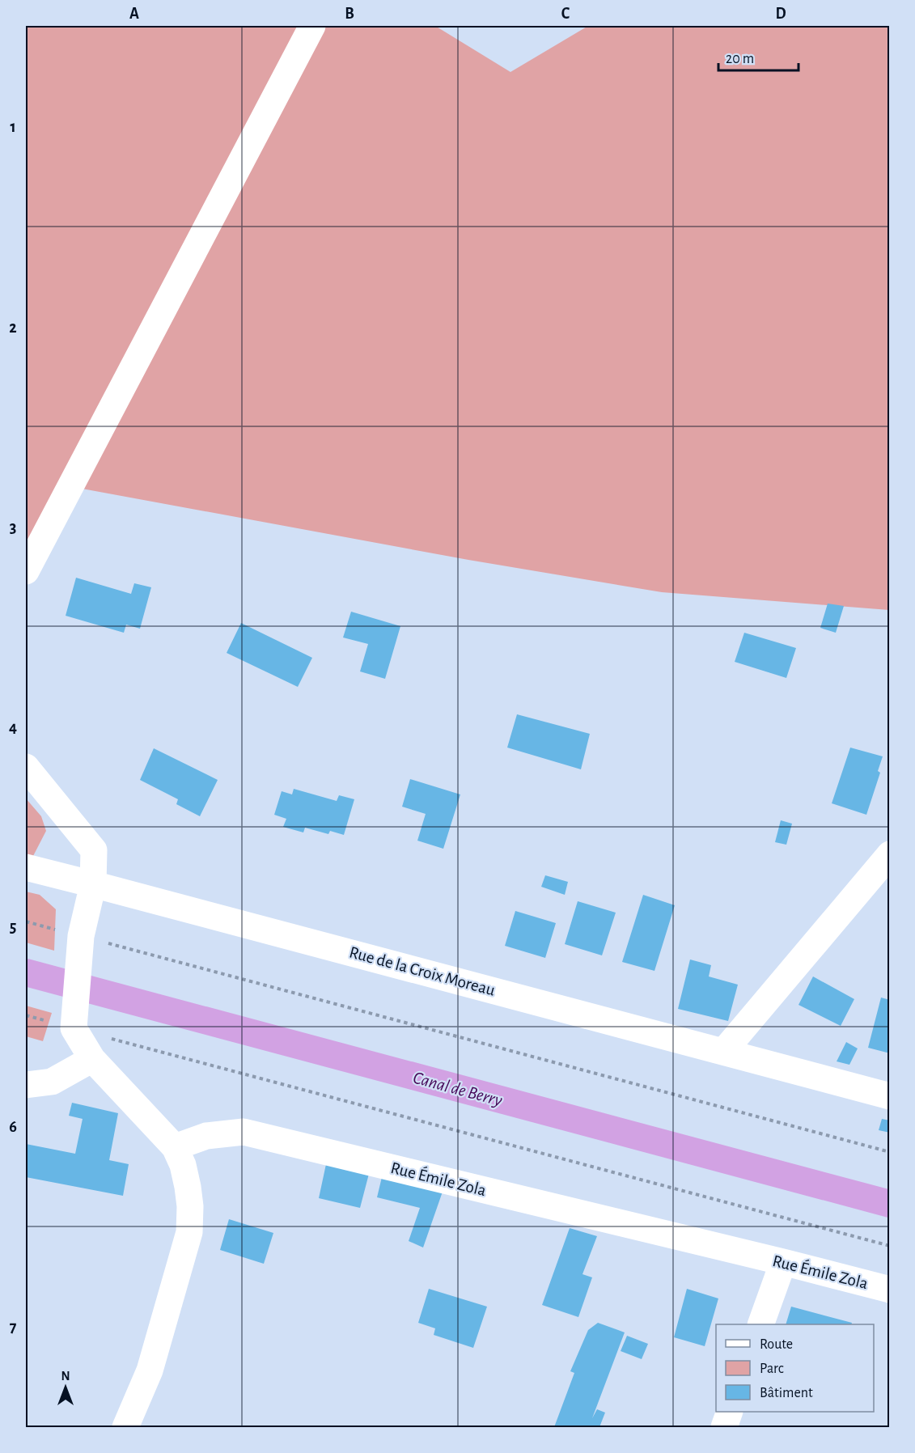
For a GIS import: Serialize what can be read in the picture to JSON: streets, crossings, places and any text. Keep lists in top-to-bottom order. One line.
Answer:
{"streets":{"street":["Rue de la Croix Moreau","Rue Émile Zola"]},"water":["Canal de Berry"],"legend":["Route","Parc","Bâtiment"],"scale_bar":"20 m","north":"top","grid":{"columns":["A","B","C","D"],"rows":["1","2","3","4","5","6","7"]}}
